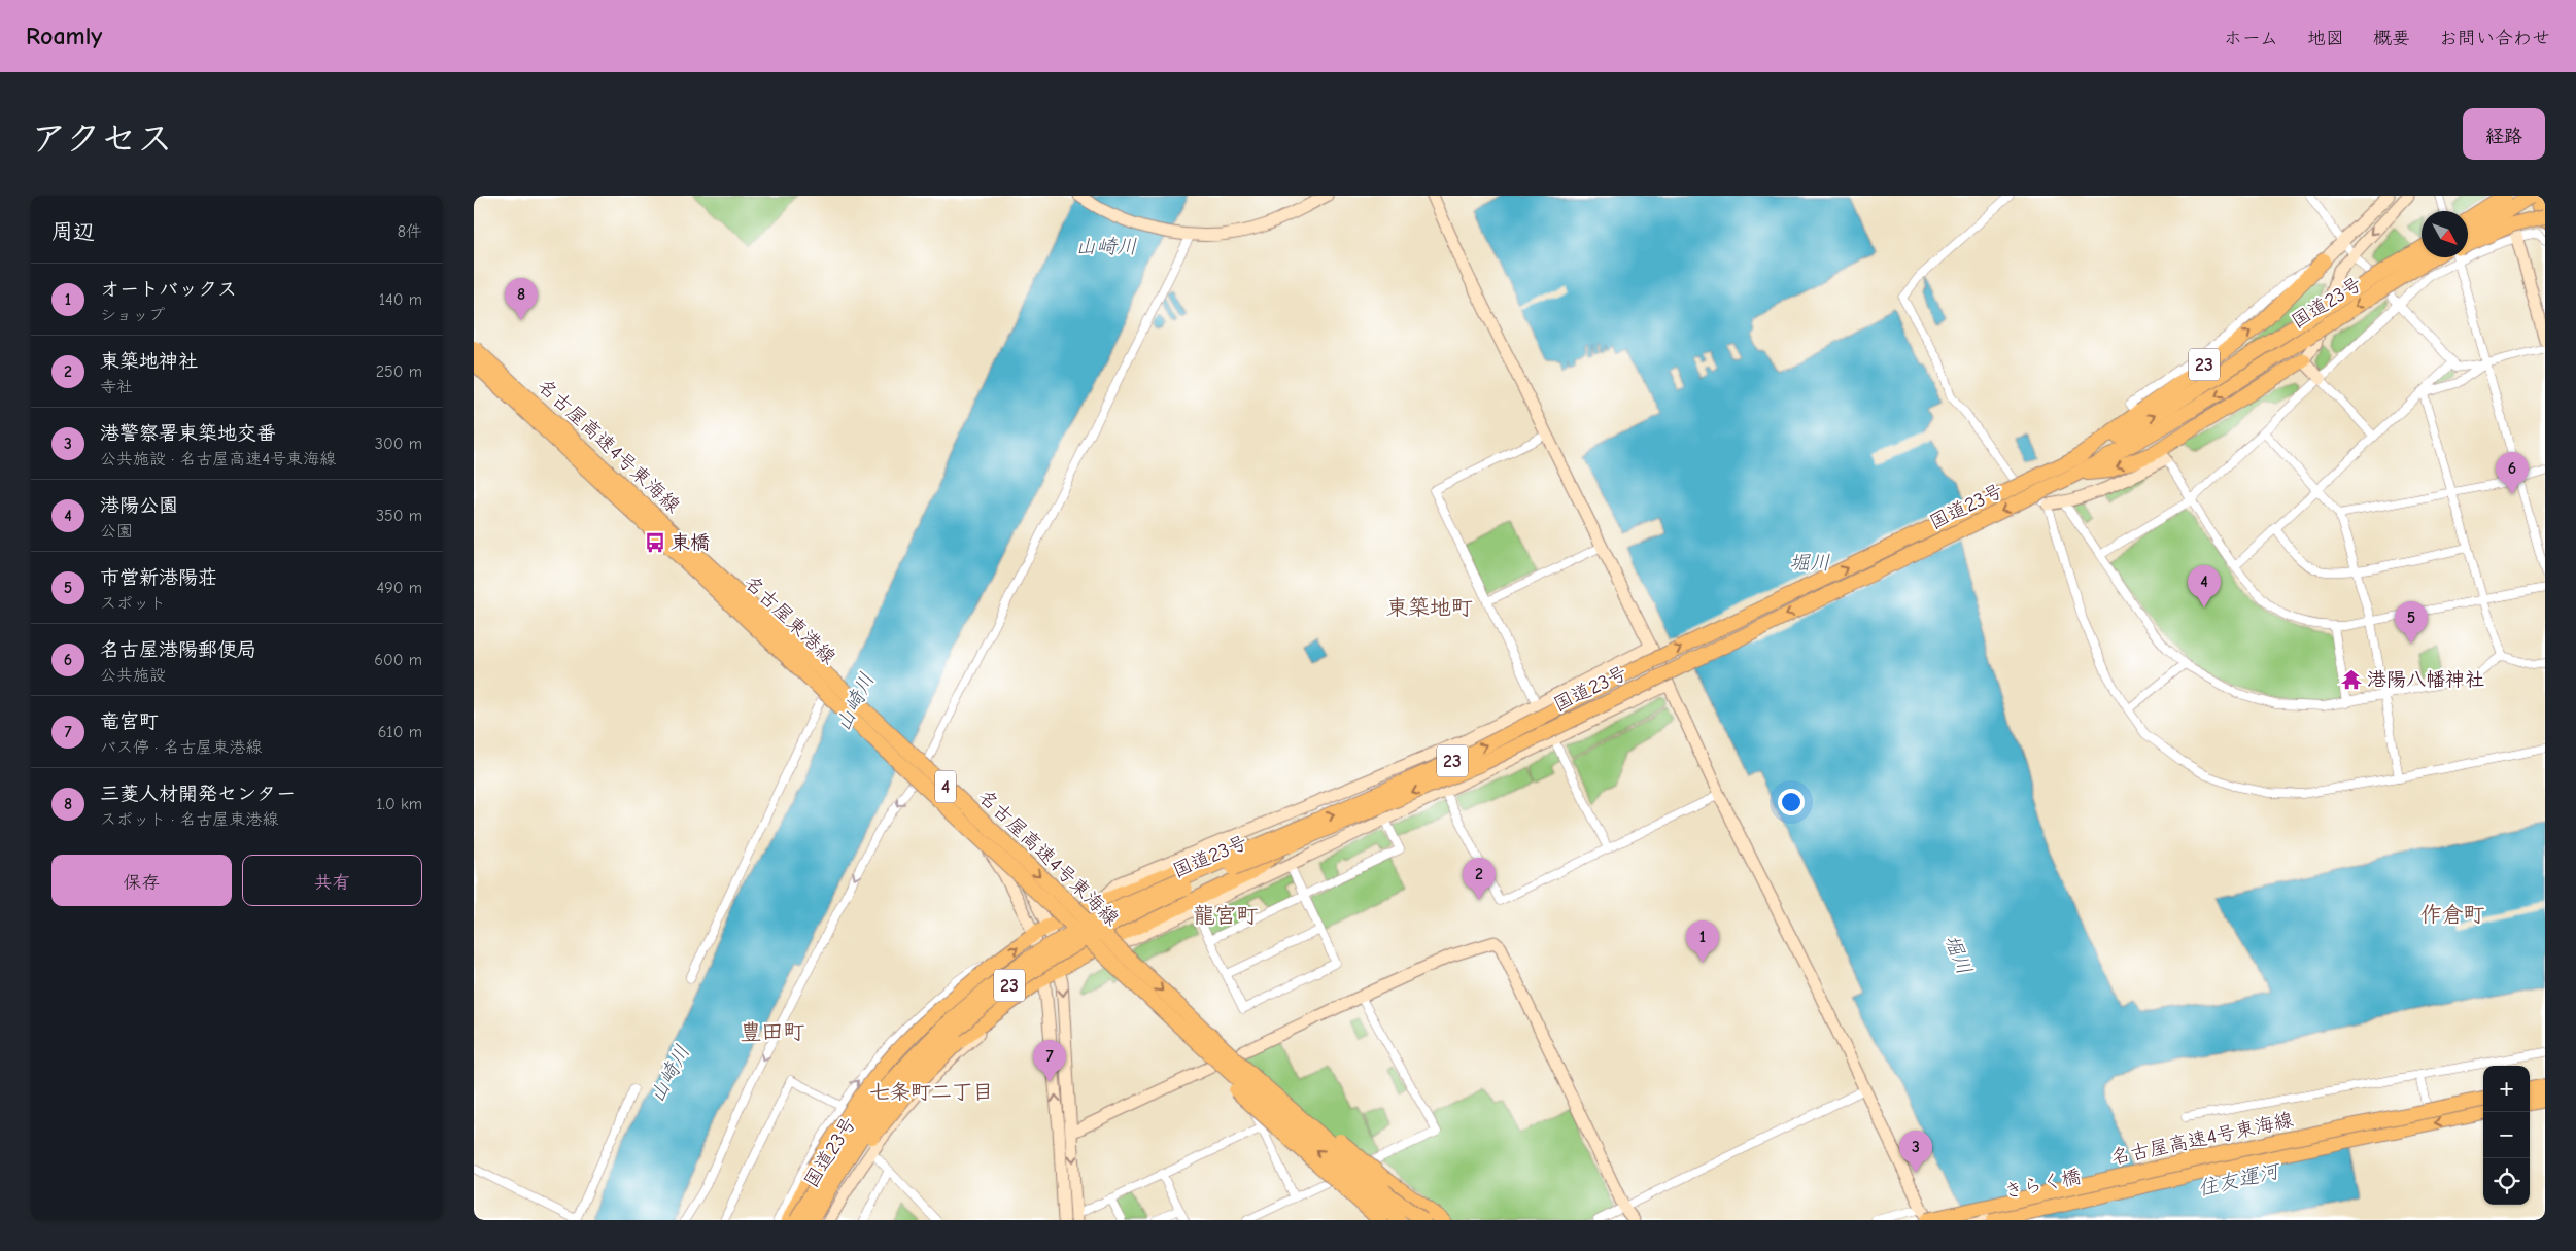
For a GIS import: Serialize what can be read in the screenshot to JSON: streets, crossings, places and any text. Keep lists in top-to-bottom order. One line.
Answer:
{"streets":{"highway":["国道23号","23","名古屋高速4号東海線","4"],"street":["名古屋東港線","きらく橋"]},"crossings":[["国道23号","23"]],"districts":["東築地町","作倉町","龍宮町","豊田町","七条町二丁目"],"water":["山崎川","堀川","住友運河"],"places":{"bus stop":["東橋"],"temple":["港陽八幡神社"]},"north":"bottom right","page":{"header":"Roamly","nav":["ホーム","地図","概要","お問い合わせ"],"title":"アクセス","buttons":["経路",["保存","共有"]],"heading":["周辺","8件"],"list":[{"mark":"1","name":"オートバックス","note":"ショップ","value":"140 m"},{"mark":"2","name":"東築地神社","note":"寺社","value":"250 m"},{"mark":"3","name":"港警察署東築地交番","note":"公共施設 · 名古屋高速4号東海線","value":"300 m"},{"mark":"4","name":"港陽公園","note":"公園","value":"350 m"},{"mark":"5","name":"市営新港陽荘","note":"スポット","value":"490 m"},{"mark":"6","name":"名古屋港陽郵便局","note":"公共施設","value":"600 m"},{"mark":"7","name":"竜宮町","note":"バス停 · 名古屋東港線","value":"610 m"},{"mark":"8","name":"三菱人材開発センター","note":"スポット · 名古屋東港線","value":"1.0 km"}],"pins":["8","6","4","5","2","1","7","3"],"map_buttons":["+","−"]}}
